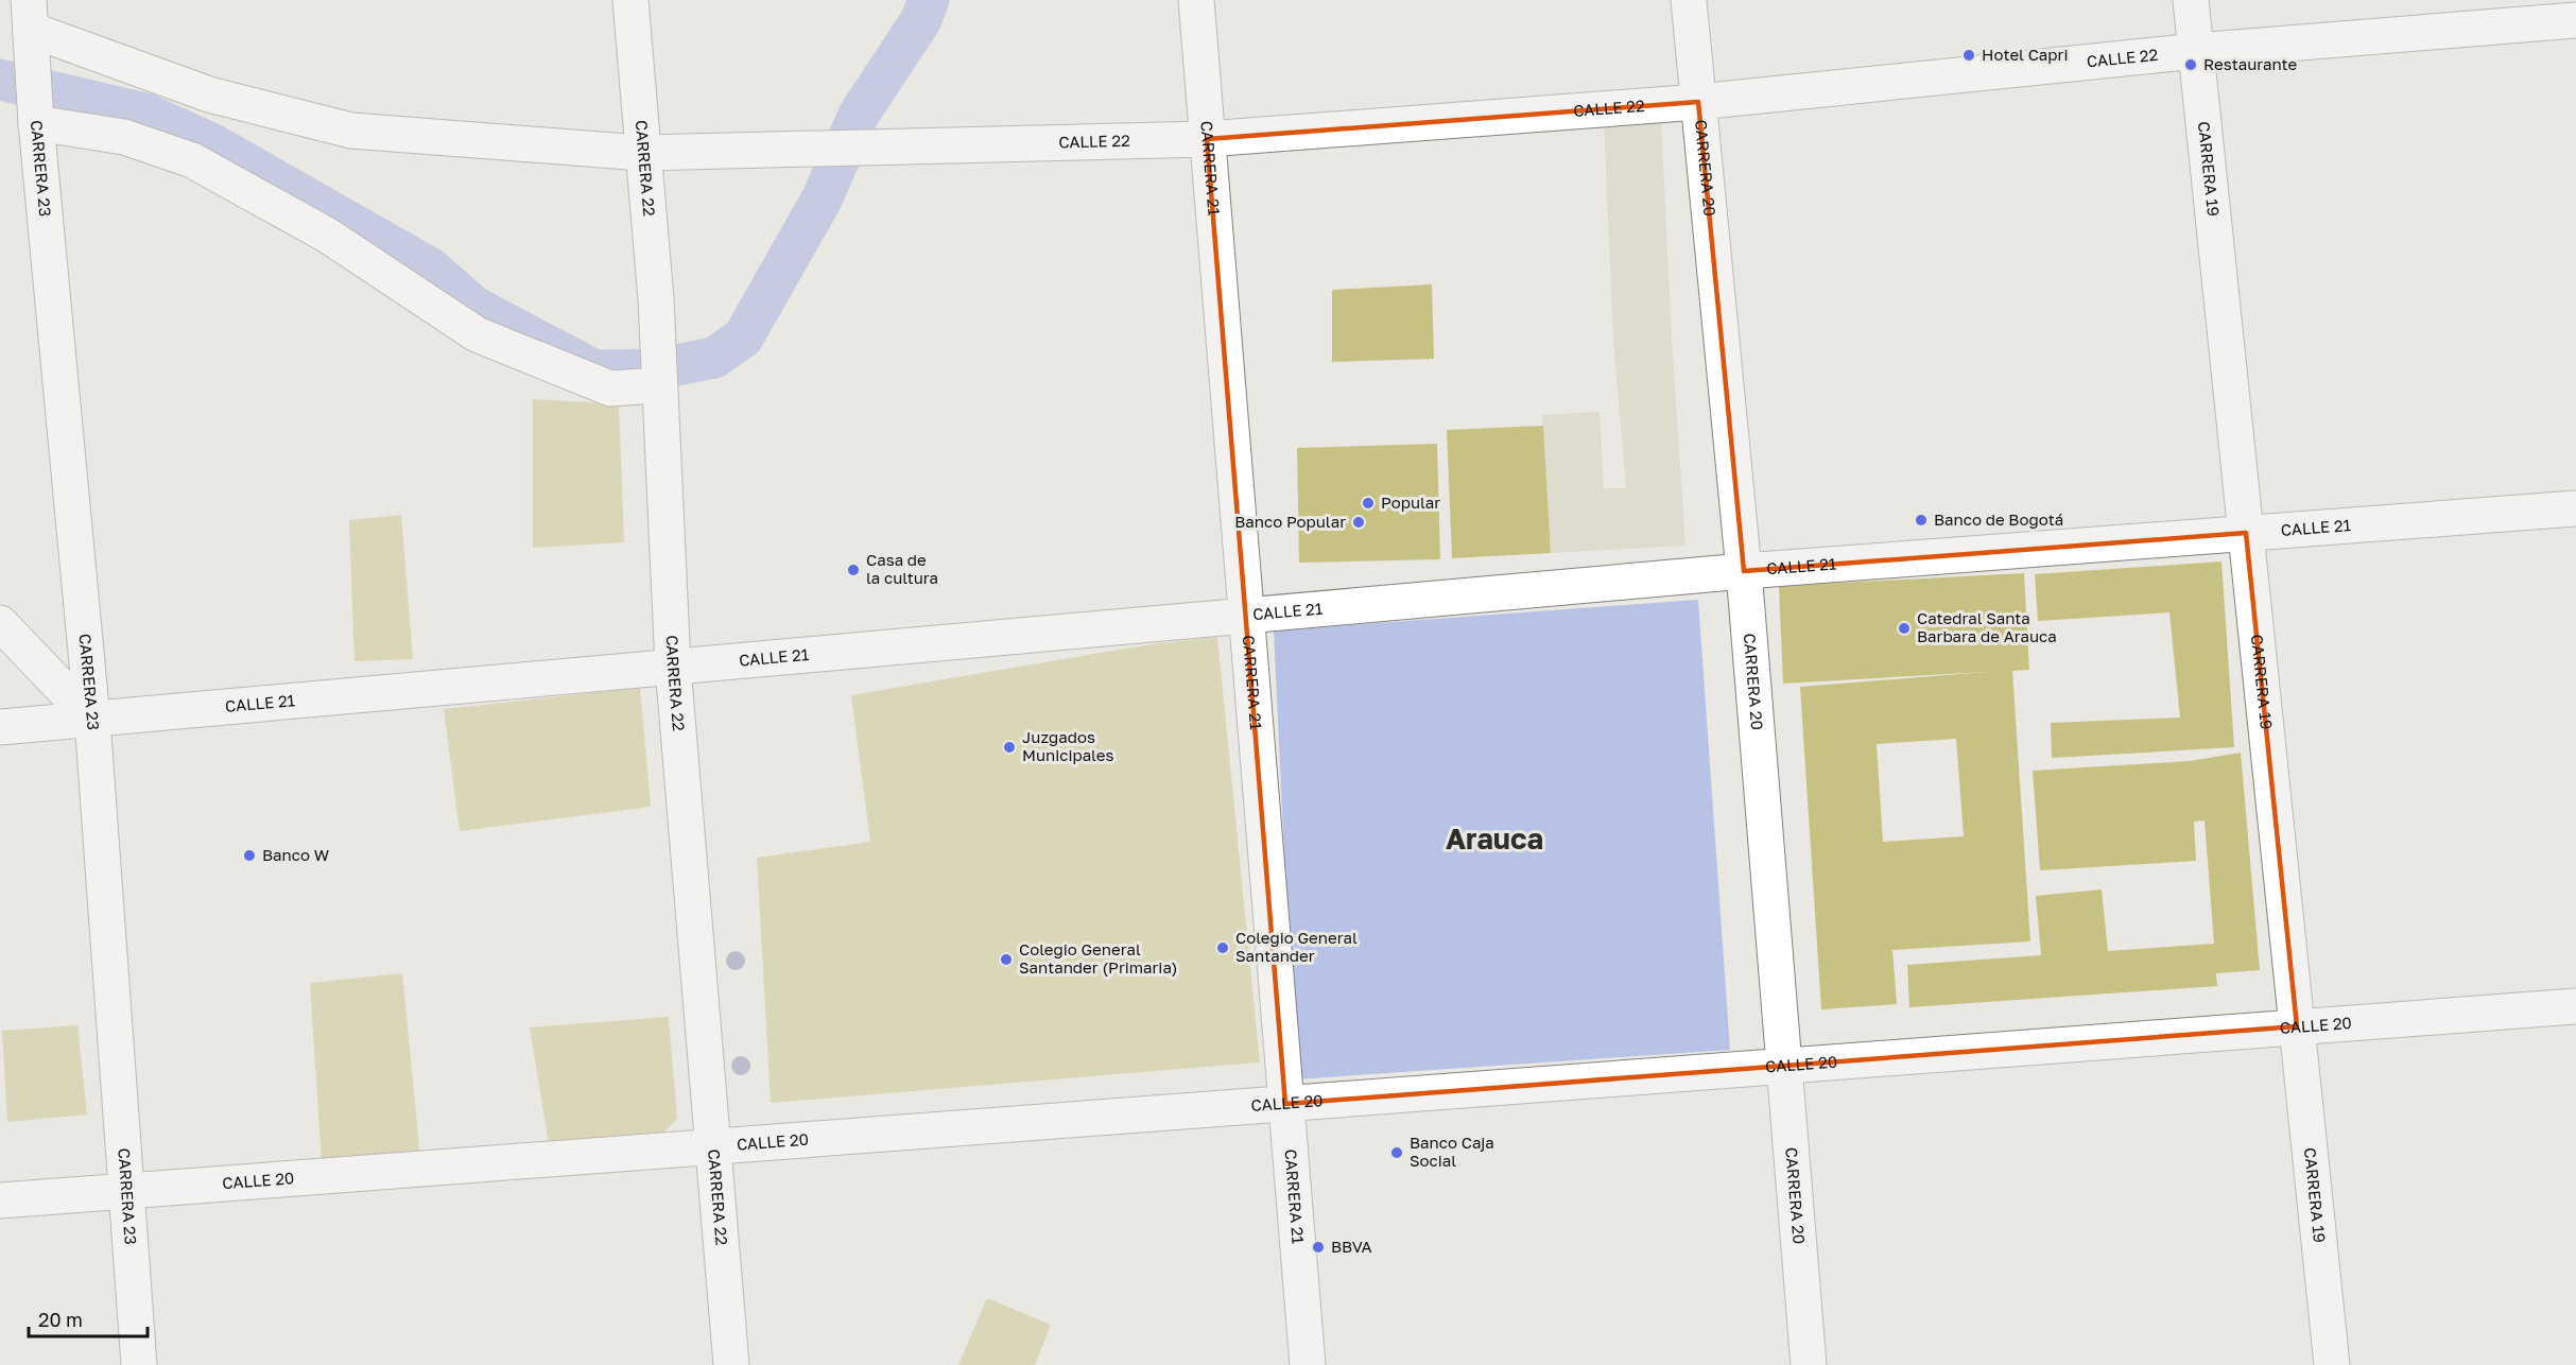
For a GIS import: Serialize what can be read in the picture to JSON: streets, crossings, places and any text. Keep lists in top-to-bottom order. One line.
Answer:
{"streets":{"street":["CALLE 22","CARRERA 22","CARRERA 23","CARRERA 21","CARRERA 20","CARRERA 19","CALLE 21","CALLE 20"]},"crossings":[["CALLE 22","CARRERA 22"],["CALLE 22","CARRERA 23"],["CALLE 22","CARRERA 21"],["CALLE 22","CARRERA 20"],["CALLE 22","CARRERA 19"],["CARRERA 22","CALLE 21"],["CARRERA 22","CALLE 20"],["CARRERA 23","CALLE 21"],["CARRERA 23","CALLE 20"],["CARRERA 21","CALLE 21"],["CARRERA 21","CALLE 20"],["CARRERA 20","CALLE 21"],["CARRERA 20","CALLE 20"],["CARRERA 19","CALLE 21"],["CARRERA 19","CALLE 20"]],"districts":["Arauca"],"places":["Hotel Capri","Restaurante","Popular","Banco de Bogotá","Banco Popular","Casa de la cultura","Catedral Santa Barbara de Arauca","Juzgados Municipales","Banco W","Colegio General Santander","Colegio General Santander (Primaria)","Banco Caja Social","BBVA"],"scale_bar":"20 m"}
